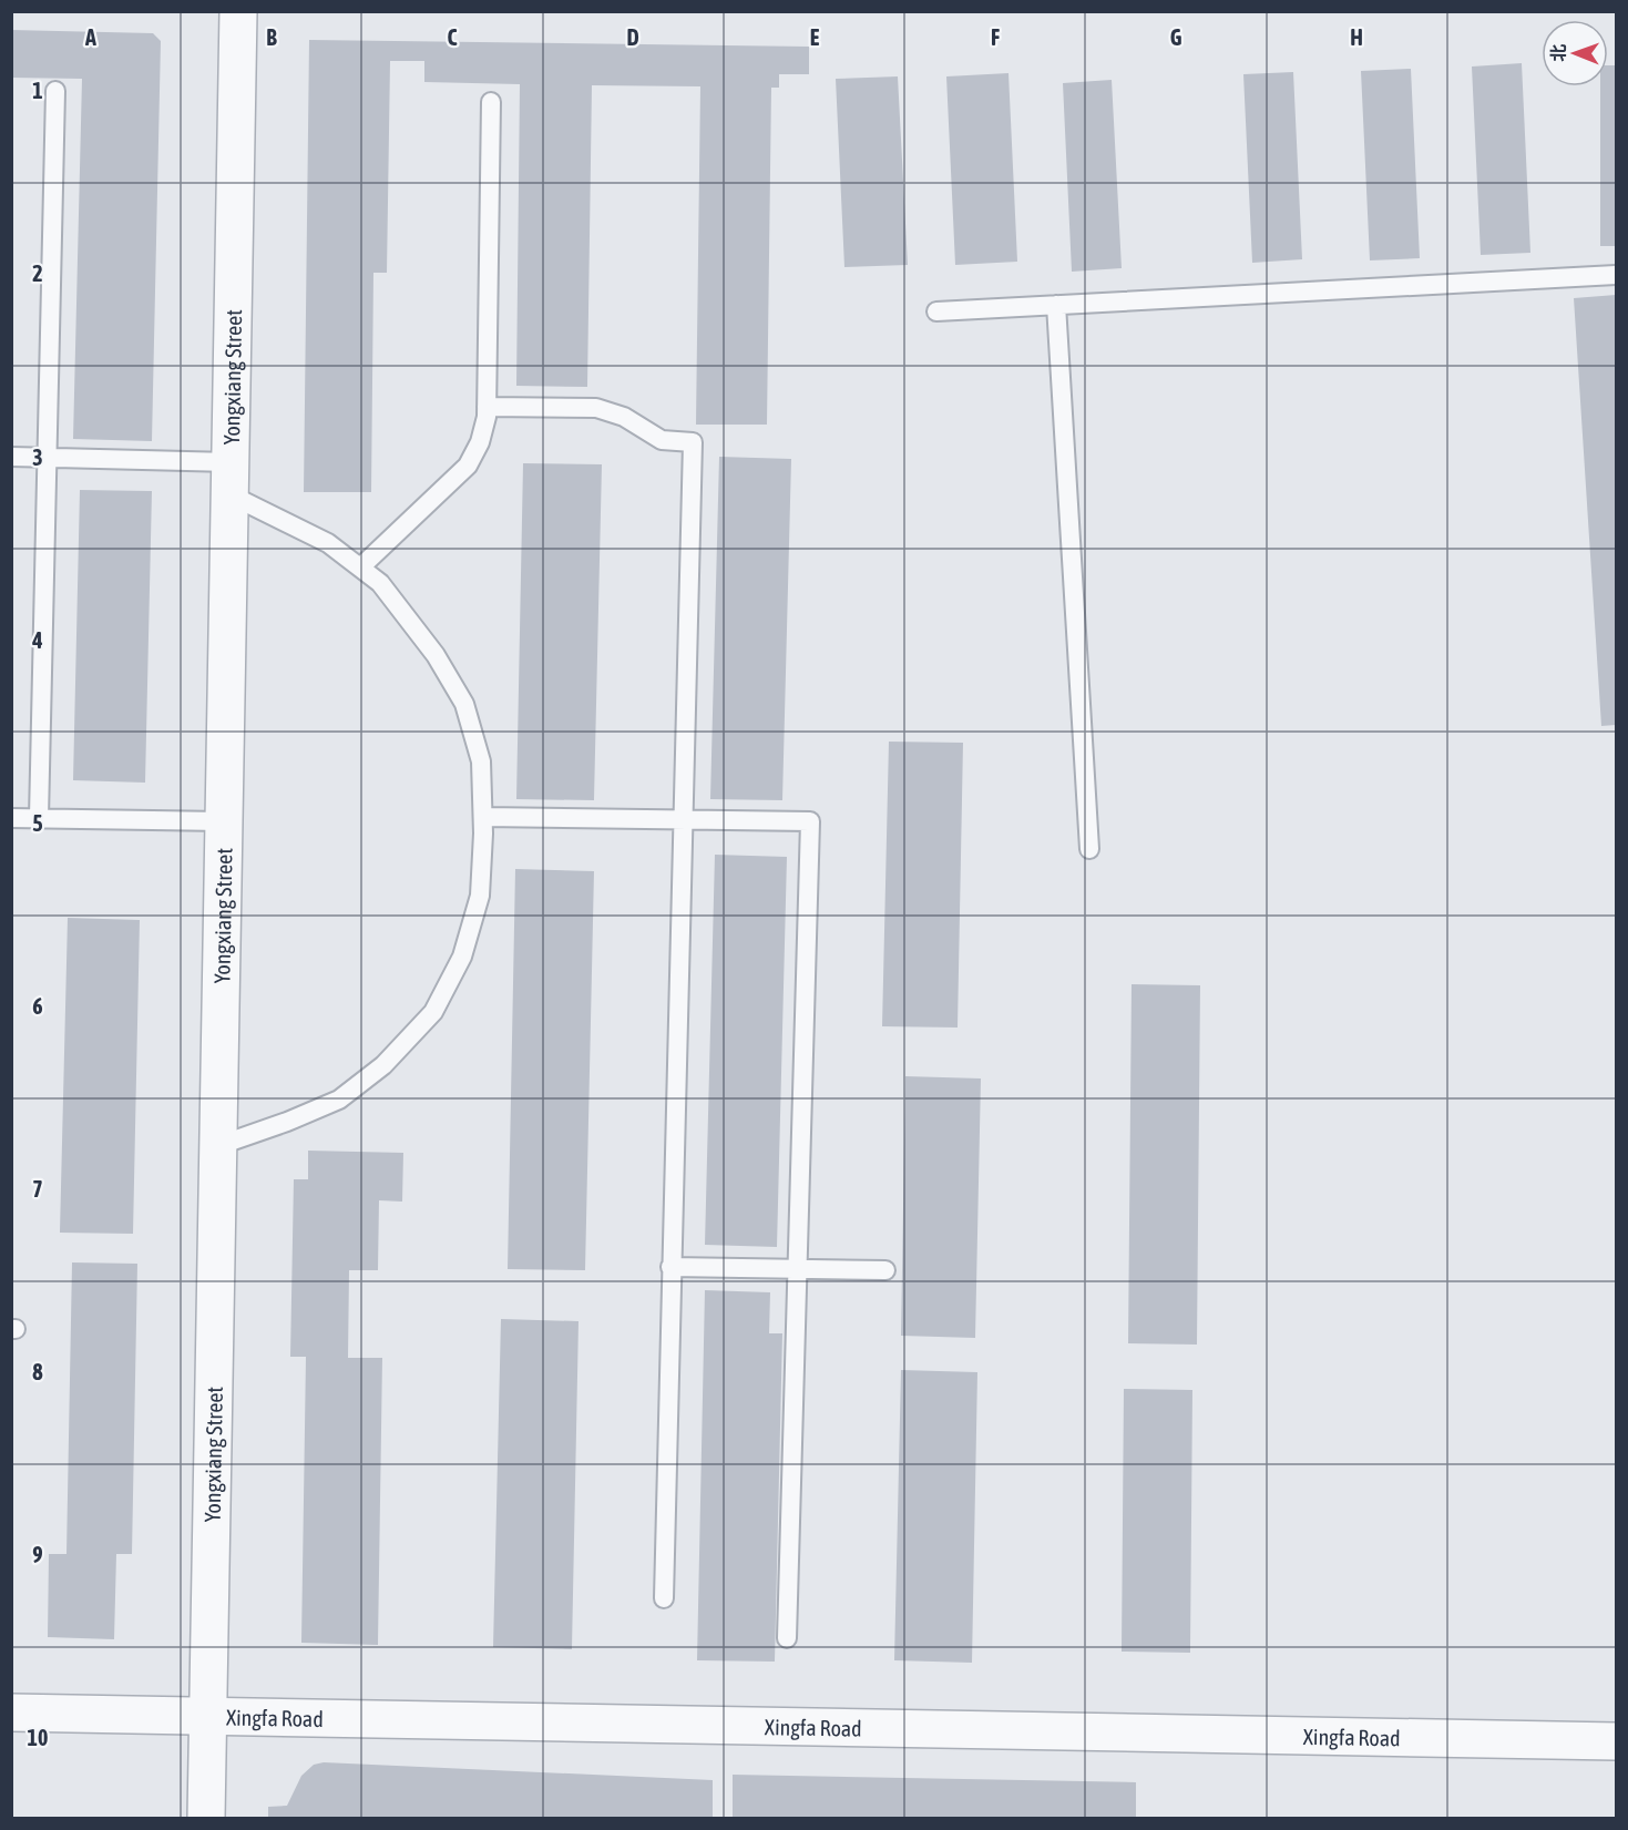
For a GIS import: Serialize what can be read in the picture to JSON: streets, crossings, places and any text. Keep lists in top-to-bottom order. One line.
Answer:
{"streets":{"street":["Yongxiang Street","Xingfa Road"]},"crossings":[["Yongxiang Street","Xingfa Road"]],"north":"left","grid":{"columns":["A","B","C","D","E","F","G","H"],"rows":["1","2","3","4","5","6","7","8","9","10"]}}
